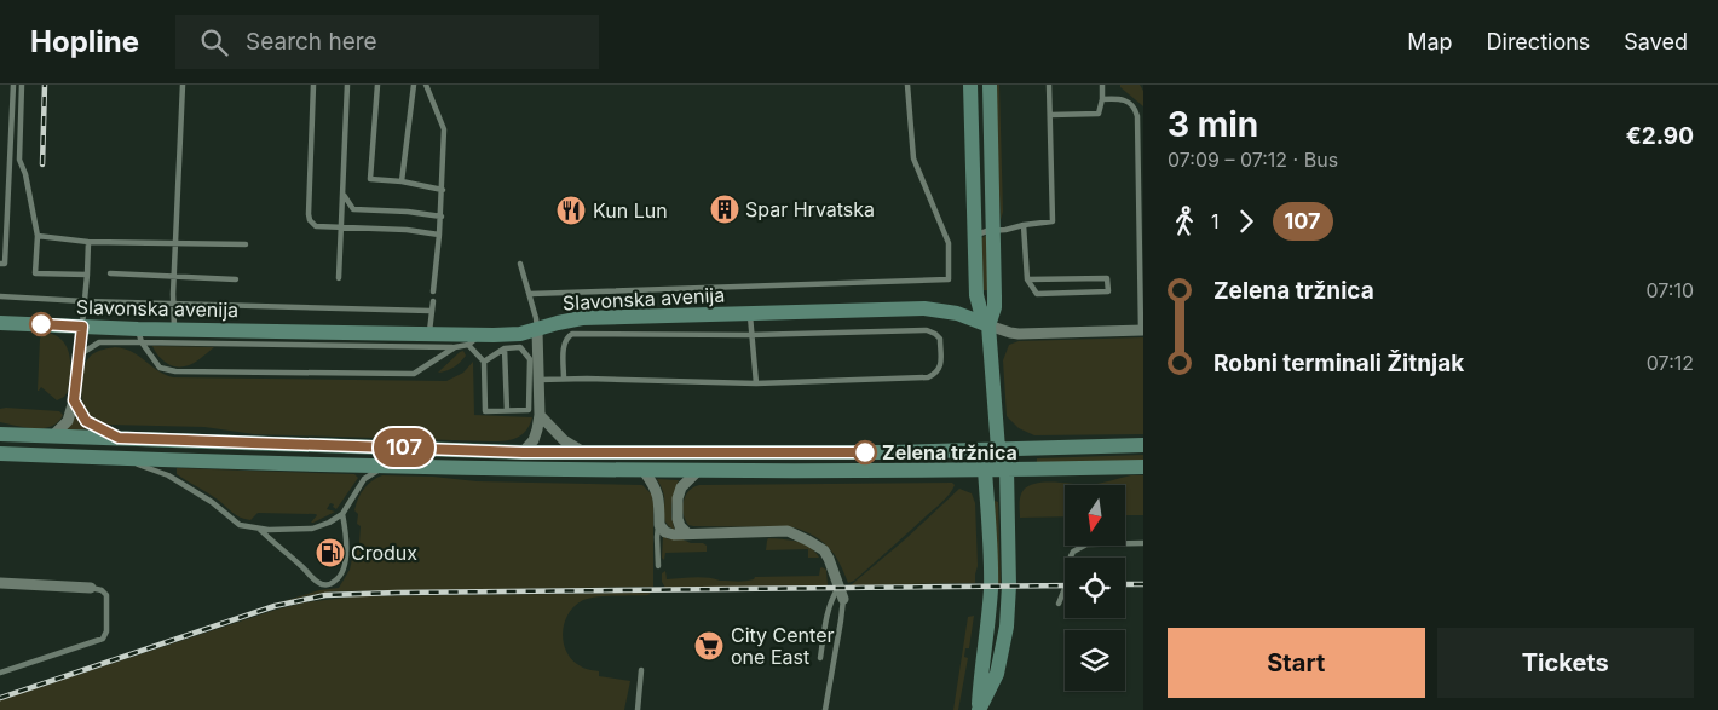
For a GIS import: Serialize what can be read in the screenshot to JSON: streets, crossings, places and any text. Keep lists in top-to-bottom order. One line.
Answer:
{"streets":{"main road":["Slavonska avenija"]},"places":{"building":["Spar Hrvatska"],"restaurant":["Kun Lun"],"other":["Zelena tržnica"],"fuel station":["Crodux"],"supermarket":["City Center one East"]},"lines":["bus line 107"],"north":"bottom","page":{"header":"Hopline","search":"Search here","nav":["Map","Directions","Saved"],"on_map":"107","heading":["3 min","07:09 – 07:12 · Bus","€2.90"],"legs":["1","107"],"list":[{"name":"Zelena tržnica","value":"07:10"},{"name":"Robni terminali Žitnjak","value":"07:12"}],"buttons":["Start","Tickets"]}}
